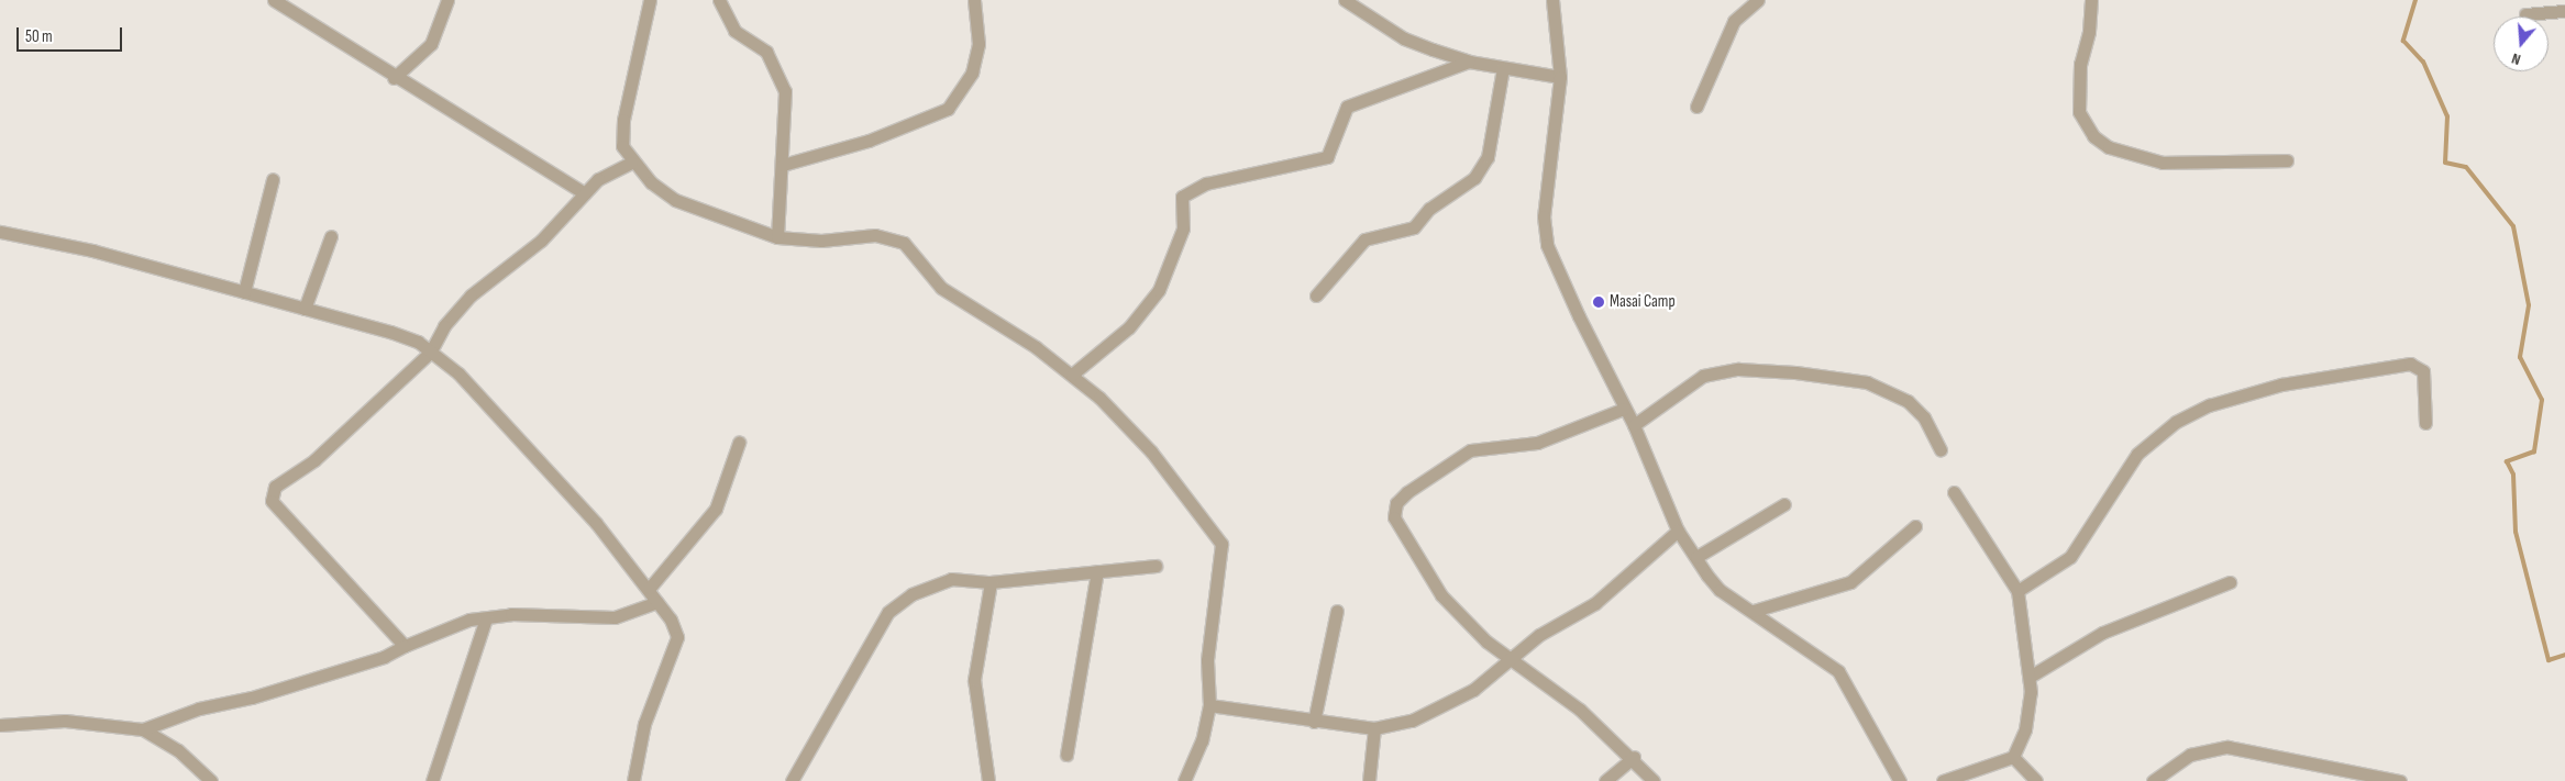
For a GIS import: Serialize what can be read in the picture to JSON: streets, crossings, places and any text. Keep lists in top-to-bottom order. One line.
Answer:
{"places":["Masai Camp"],"scale_bar":"50 m","north":"bottom"}
